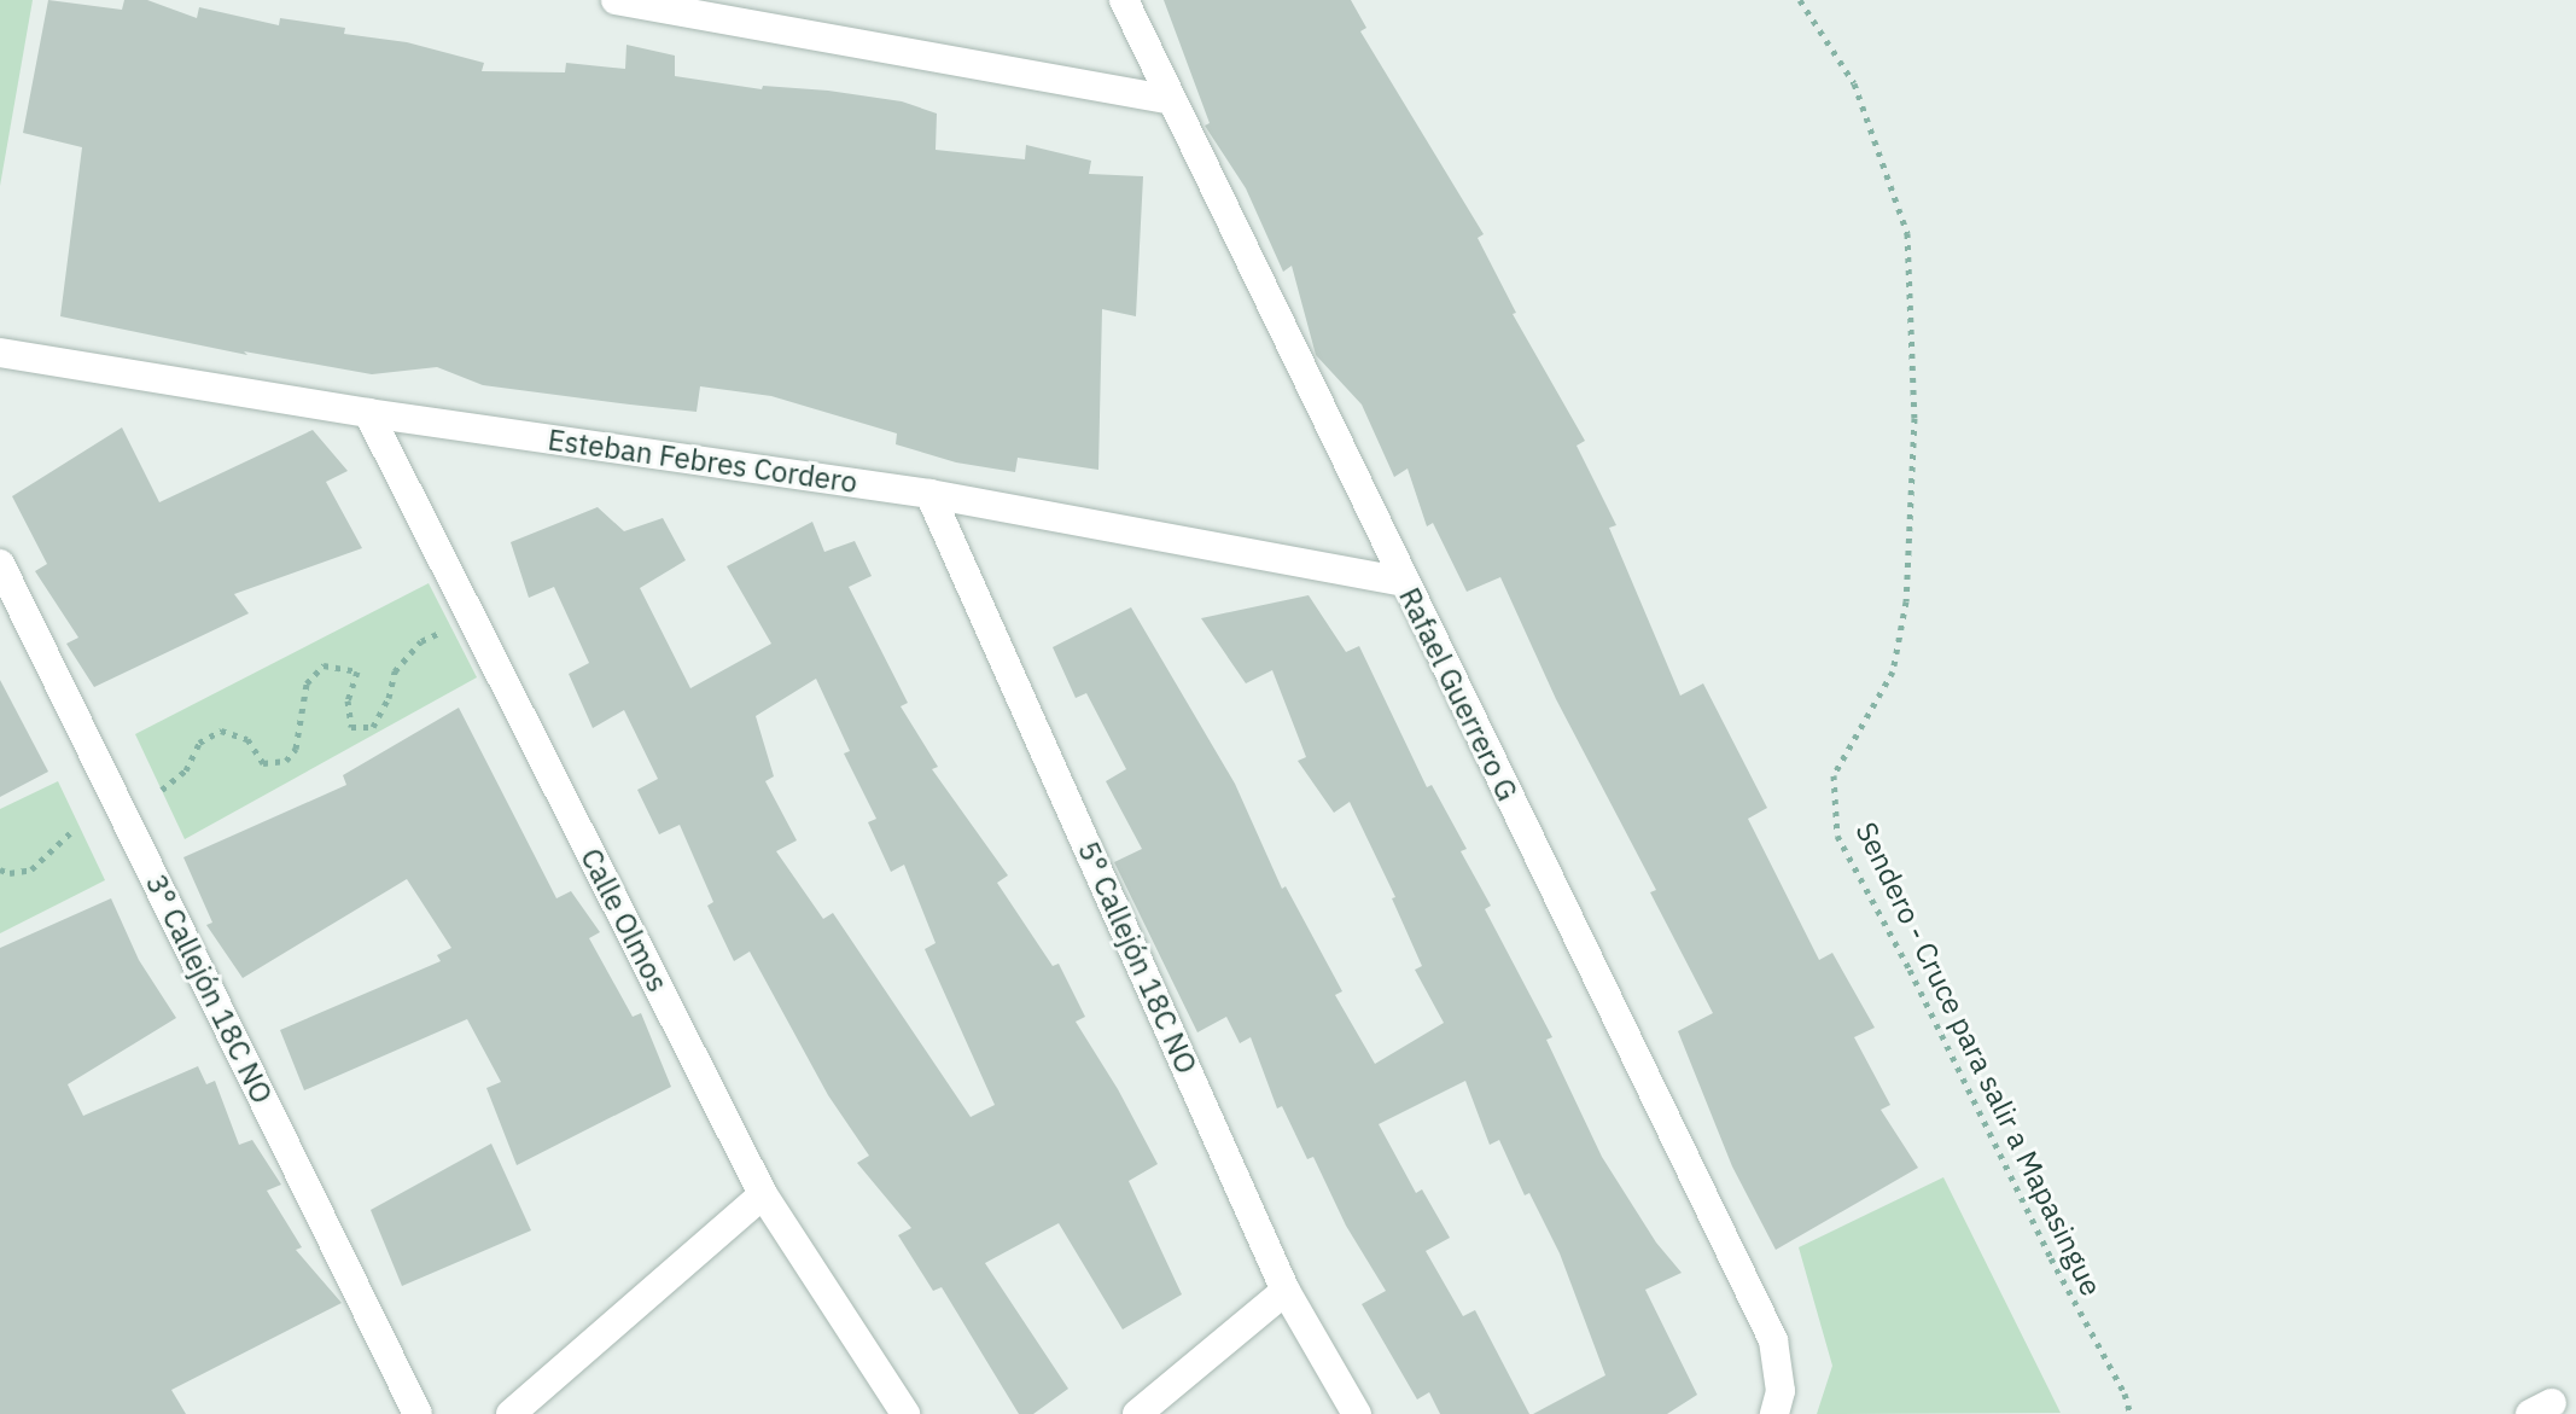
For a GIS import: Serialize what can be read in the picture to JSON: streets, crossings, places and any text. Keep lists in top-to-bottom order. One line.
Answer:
{"streets":{"street":["Esteban Febres Cordero","Rafael Guerrero G","Calle Olmos","5° Callejón 18C NO","3° Callejón 18C NO"],"path":["Sendero - Cruce para salir a Mapasingue"]},"crossings":[["Esteban Febres Cordero","Rafael Guerrero G"],["Esteban Febres Cordero","Calle Olmos"],["Esteban Febres Cordero","5° Callejón 18C NO"]]}
